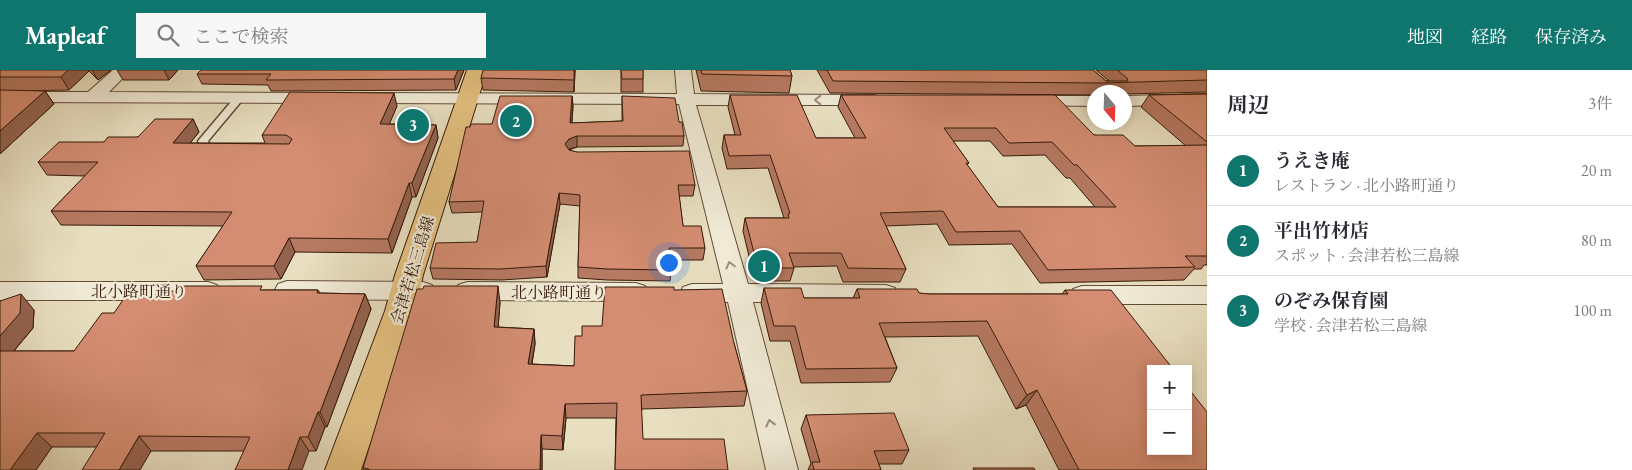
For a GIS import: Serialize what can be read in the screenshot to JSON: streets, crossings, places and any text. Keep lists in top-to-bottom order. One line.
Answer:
{"streets":{"main road":["会津若松三島線"],"street":["北小路町通り"]},"crossings":[["会津若松三島線","北小路町通り"]],"north":"bottom","page":{"header":"Mapleaf","search":"ここで検索","nav":["地図","経路","保存済み"],"heading":["周辺","3件"],"pins":["2","3","1"],"list":[{"mark":"1","name":"うえき庵","note":"レストラン · 北小路町通り","value":"20 m"},{"mark":"2","name":"平出竹材店","note":"スポット · 会津若松三島線","value":"80 m"},{"mark":"3","name":"のぞみ保育園","note":"学校 · 会津若松三島線","value":"100 m"}],"map_buttons":["+","−"]}}
